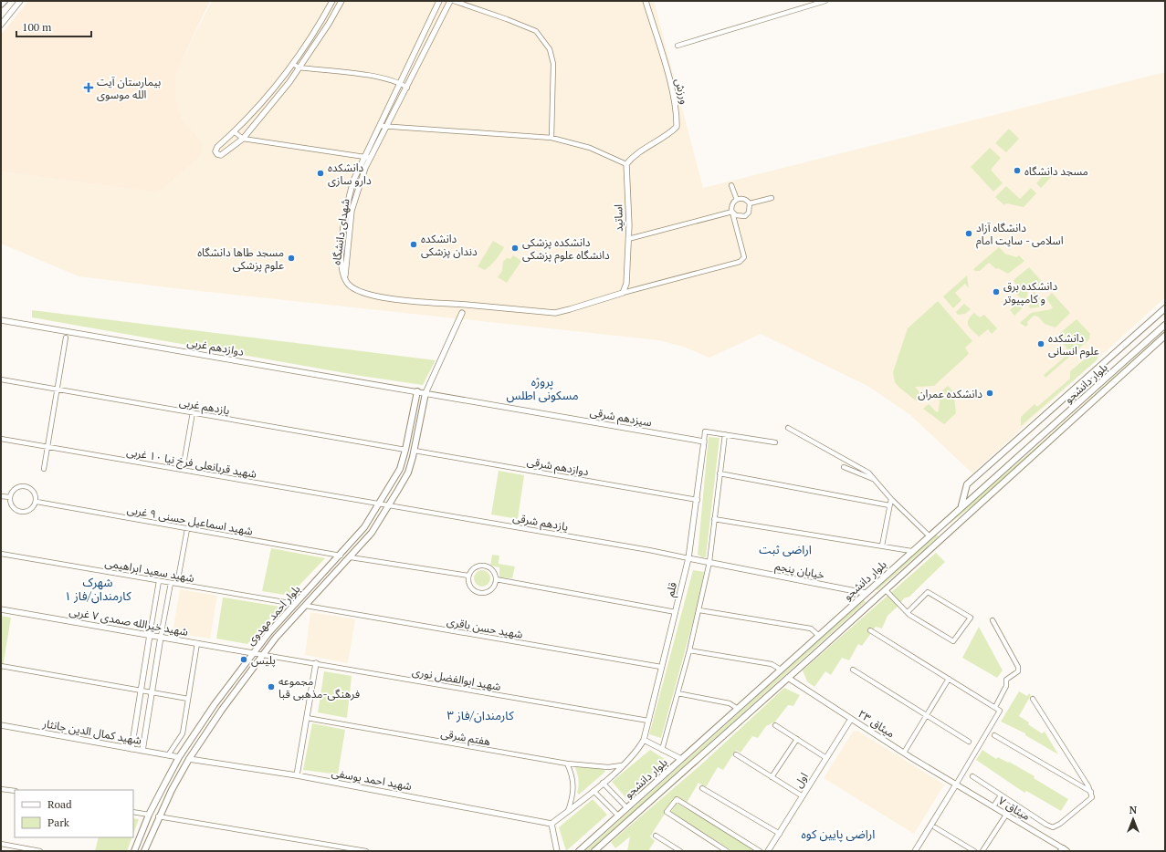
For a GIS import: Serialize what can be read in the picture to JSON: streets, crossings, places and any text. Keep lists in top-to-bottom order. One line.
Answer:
{"streets":{"main road":["بلوار دانشجو","بلوار احمد مهدوی"],"street":["ورزش","اساتید","شهدای دانشگاه","دوازدهم غربی","یازدهم غربی","سیزدهم شرقی","شهید قربانعلی فرخ نیا ۱۰ غربی","دوازدهم شرقی","شهید اسماعیل حسنی ۹ غربی","یازدهم شرقی","شهید سعید ابراهیمی","خیابان پنجم","قلم","شهید خیرالله صمدی ۷ غربی","شهید حسن باقری","شهید ابوالفضل نوری","میثاق ۲۳","شهید کمال الدین جانثار","هفتم شرقی","شهید احمد یوسفی","اول","میثاق ۷"]},"crossings":[["ورزش","اساتید"],["دوازدهم غربی","سیزدهم شرقی"],["دوازدهم غربی","بلوار احمد مهدوی"],["بلوار دانشجو","خیابان پنجم"],["بلوار دانشجو","میثاق ۲۳"],["یازدهم غربی","بلوار احمد مهدوی"],["سیزدهم شرقی","قلم"],["سیزدهم شرقی","بلوار احمد مهدوی"],["شهید قربانعلی فرخ نیا ۱۰ غربی","یازدهم شرقی"],["شهید قربانعلی فرخ نیا ۱۰ غربی","بلوار احمد مهدوی"],["دوازدهم شرقی","قلم"],["دوازدهم شرقی","بلوار احمد مهدوی"],["شهید اسماعیل حسنی ۹ غربی","بلوار احمد مهدوی"],["یازدهم شرقی","خیابان پنجم"],["یازدهم شرقی","قلم"],["یازدهم شرقی","بلوار احمد مهدوی"],["شهید سعید ابراهیمی","بلوار احمد مهدوی"],["خیابان پنجم","قلم"],["قلم","شهید حسن باقری"],["قلم","شهید ابوالفضل نوری"],["بلوار احمد مهدوی","شهید خیرالله صمدی ۷ غربی"],["بلوار احمد مهدوی","شهید حسن باقری"],["بلوار احمد مهدوی","شهید ابوالفضل نوری"],["بلوار احمد مهدوی","شهید کمال الدین جانثار"],["بلوار احمد مهدوی","شهید احمد یوسفی"],["شهید خیرالله صمدی ۷ غربی","شهید ابوالفضل نوری"],["میثاق ۲۳","اول"],["میثاق ۲۳","میثاق ۷"]],"districts":["پروژه مسکونی اطلس","اراضی ثبت","شهرک کارمندان/فاز ۱","کارمندان/فاز ۳","اراضی پایین کوه"],"places":{"health":["بیمارستان آیت الله موسوی"],"other":["مسجد دانشگاه","دانشکده دارو سازی","دانشگاه آزاد اسلامی - سایت امام","دانشکده دندان پزشکی","دانشکده پزشکی دانشگاه علوم پزشکی","مسجد طاها دانشگاه علوم پزشکی","دانشکده برق و کامپیوتر","دانشکده علوم انسانی","دانشکده عمران","پلیس","مجموعه فرهنگی-مذهبی قبا"]},"legend":["Road","Park"],"scale_bar":"100 m","north":"top"}
